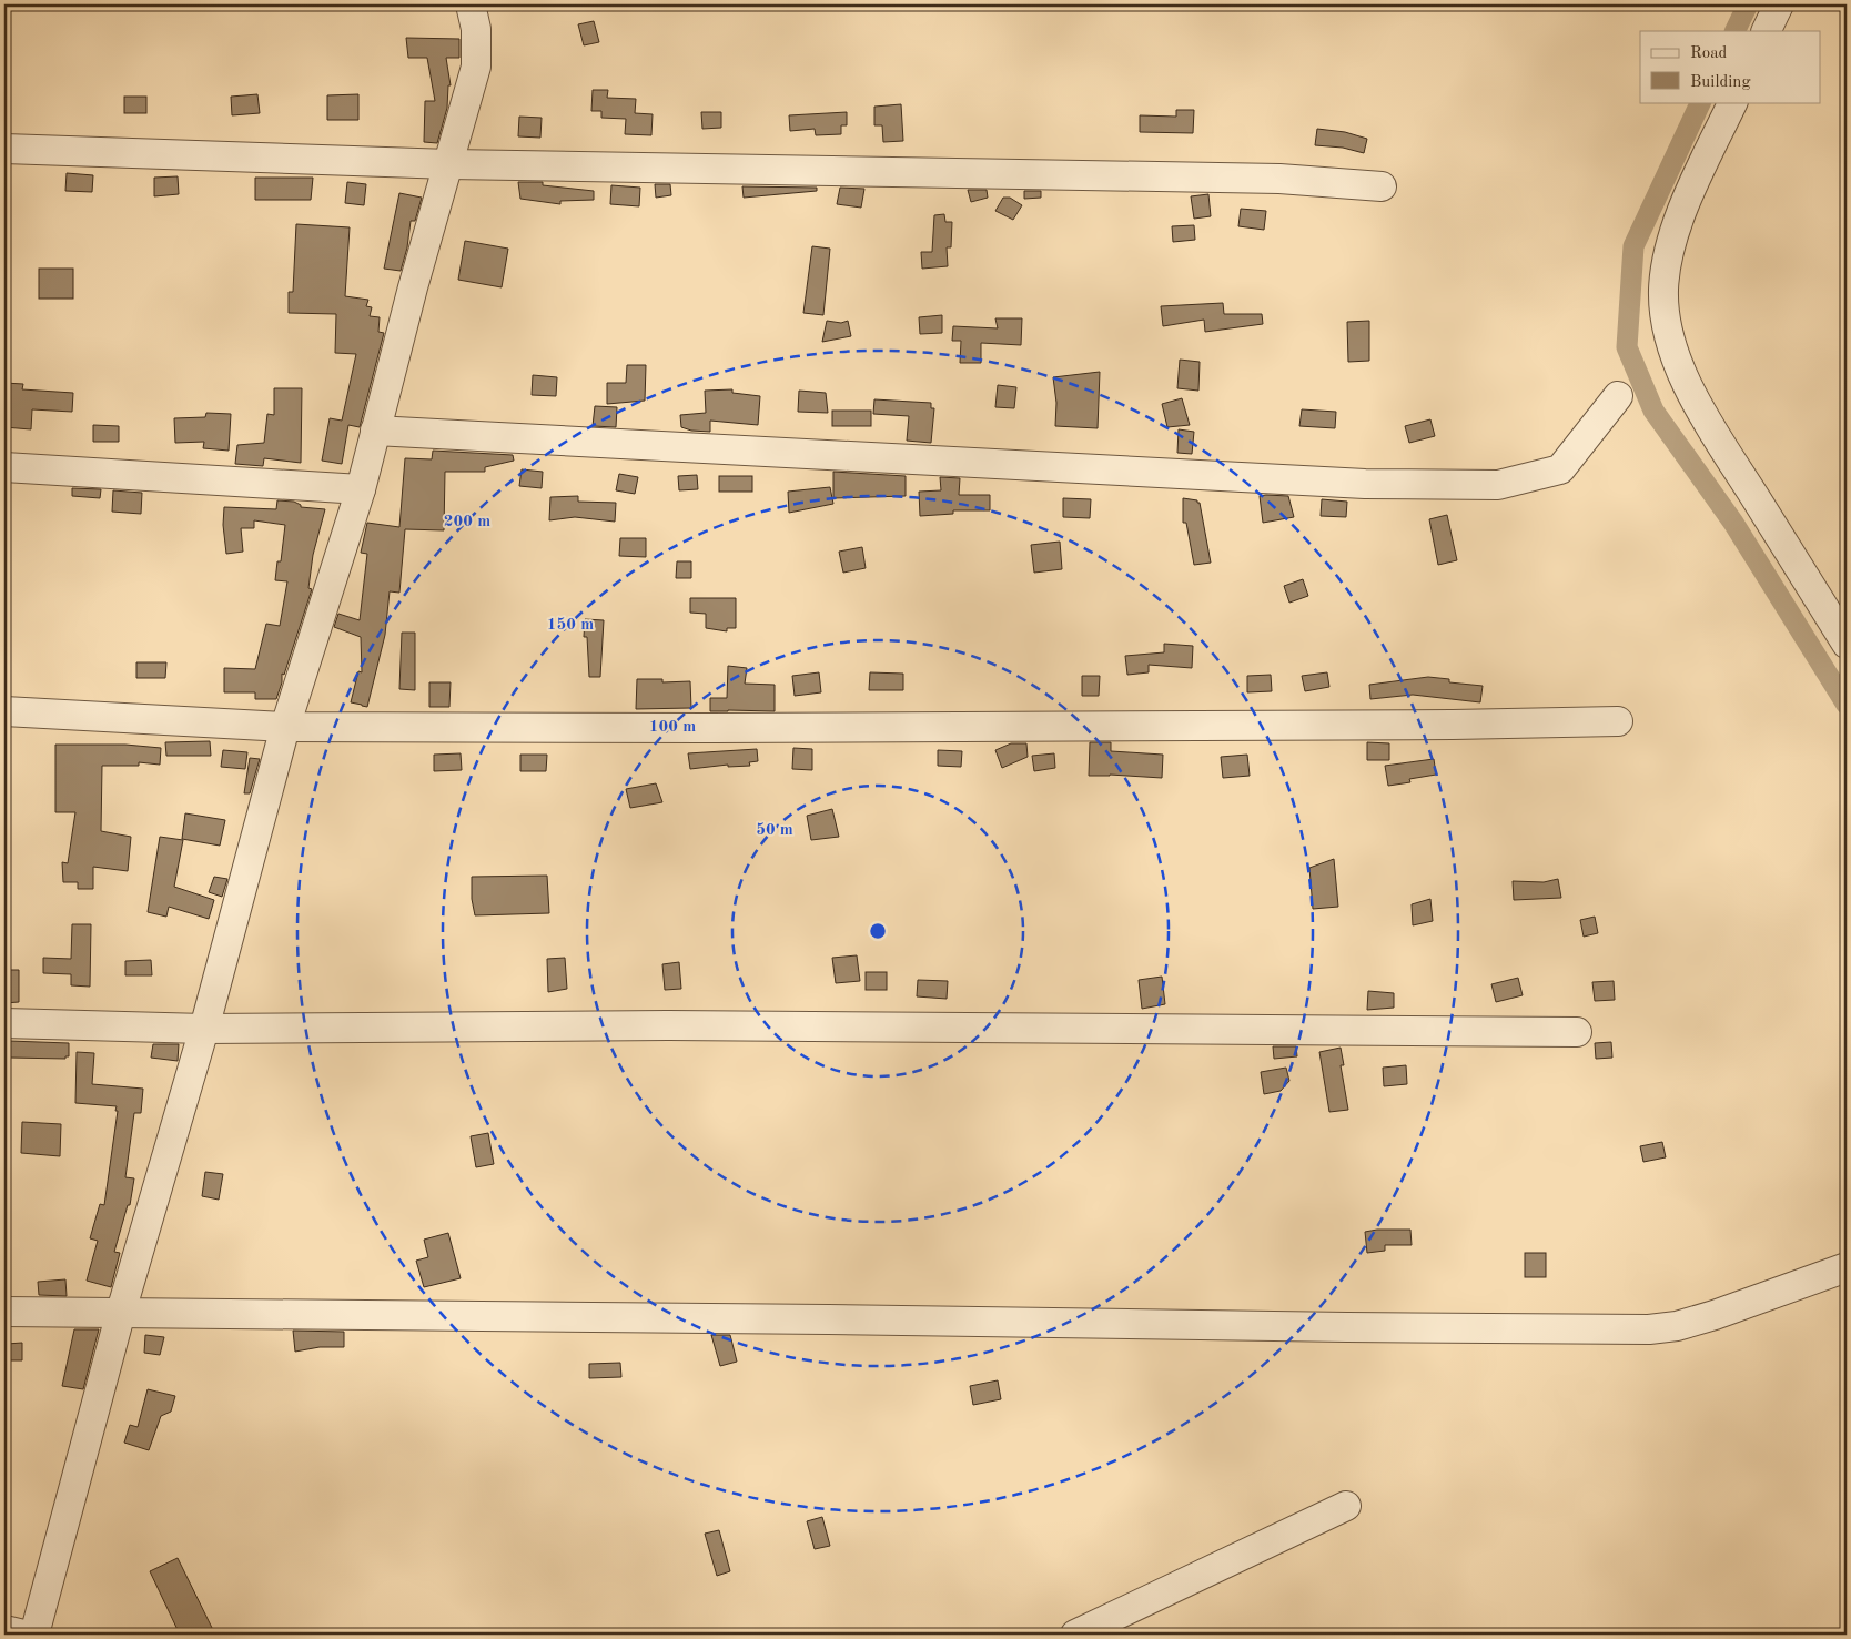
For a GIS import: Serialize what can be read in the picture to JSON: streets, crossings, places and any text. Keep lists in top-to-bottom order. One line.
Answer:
{"legend":["Road","Building"],"rings":["200 m","150 m","100 m","50 m"]}
